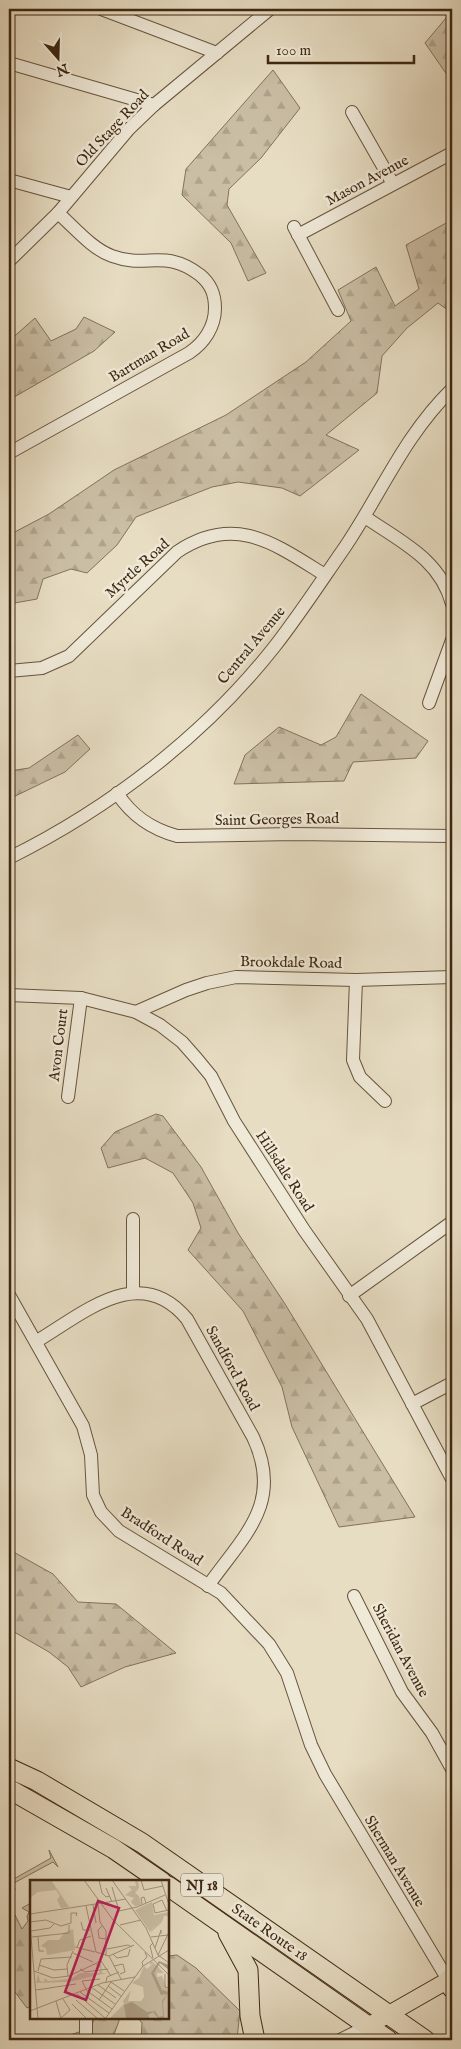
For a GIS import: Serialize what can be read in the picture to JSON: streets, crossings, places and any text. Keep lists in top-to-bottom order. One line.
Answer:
{"streets":{"highway":["NJ 18","State Route 18"],"street":["Old Stage Road","Mason Avenue","Bartman Road","Myrtle Road","Central Avenue","Saint Georges Road","Brookdale Road","Avon Court","Hillsdale Road","Sandford Road","Bradford Road","Sheridan Avenue","Sherman Avenue"]},"crossings":[["Old Stage Road","Bartman Road"],["Myrtle Road","Central Avenue"],["Central Avenue","Saint Georges Road"],["Brookdale Road","Hillsdale Road"],["Avon Court","Hillsdale Road"],["Sandford Road","Bradford Road"],["Bradford Road","Sherman Avenue"]],"scale_bar":"100 m","north":"bottom"}
